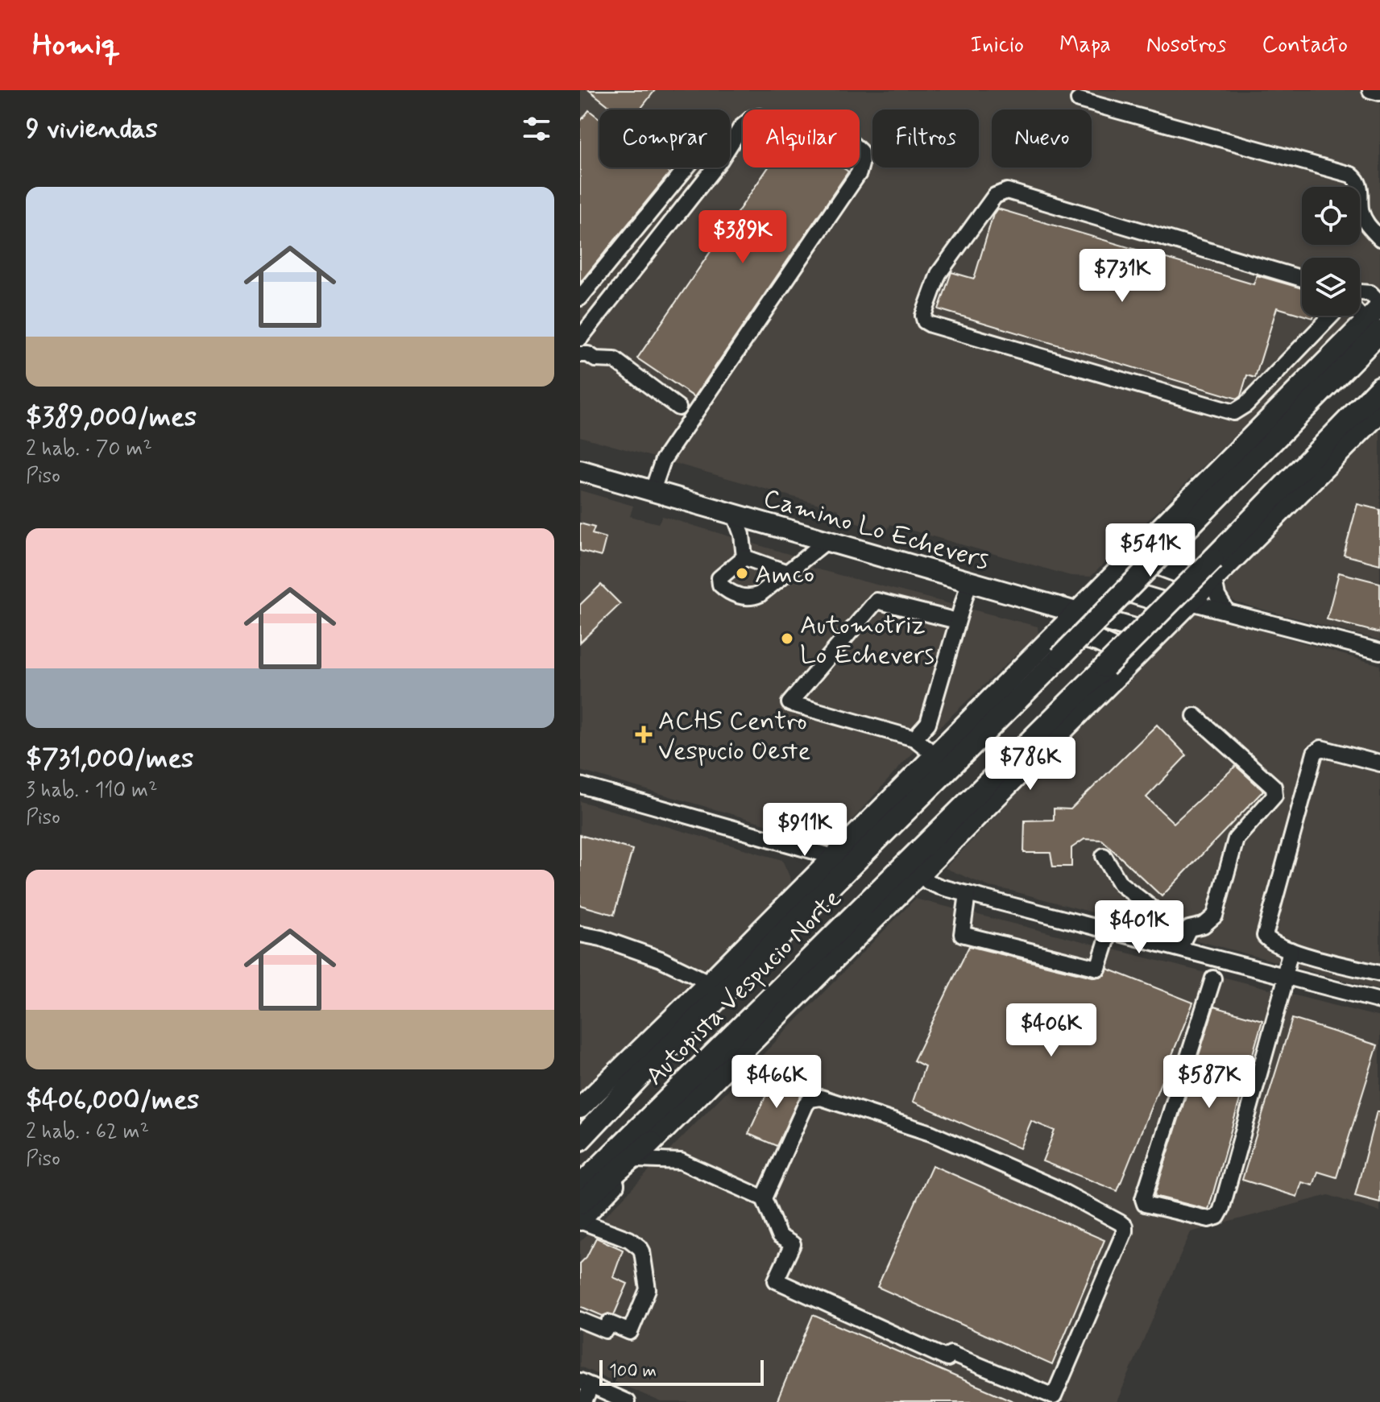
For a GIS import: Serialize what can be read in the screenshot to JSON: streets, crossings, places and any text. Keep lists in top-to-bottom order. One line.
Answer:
{"streets":{"highway":["Autopista Vespucio Norte"],"main road":["Camino Lo Echevers"]},"places":{"other":["Amco","Automotriz Lo Echevers"],"health":["ACHS Centro Vespucio Oeste"]},"scale_bar":"100 m","page":{"header":"Homiq","nav":["Inicio","Mapa","Nosotros","Contacto"],"heading":"9 viviendas","chip":["Comprar","Alquilar","Filtros","Nuevo"],"list":[{"name":"$389,000/mes","note":"2 hab. · 70 m² · Piso"},{"name":"$731,000/mes","note":"3 hab. · 110 m² · Piso"},{"name":"$406,000/mes","note":"2 hab. · 62 m² · Piso"}],"price":["$389K","$731K","$541K","$786K","$911K","$401K","$406K","$466K","$587K"],"scale":"100 m"}}
